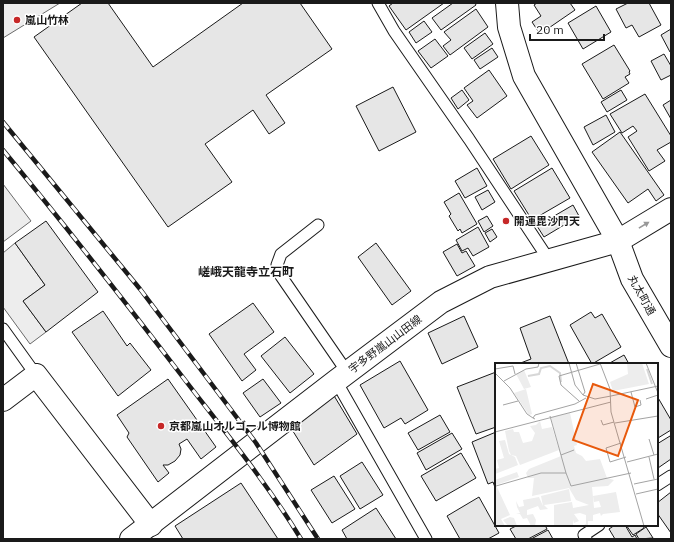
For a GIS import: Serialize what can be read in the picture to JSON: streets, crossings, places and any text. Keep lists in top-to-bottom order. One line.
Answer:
{"streets":{"main road":["丸太町通","宇多野嵐山山田線"]},"crossings":[["丸太町通","宇多野嵐山山田線"]],"districts":["嵯峨天龍寺立石町"],"places":["嵐山竹林","開運毘沙門天","京都嵐山オルゴール博物館"],"scale_bar":"20 m"}
